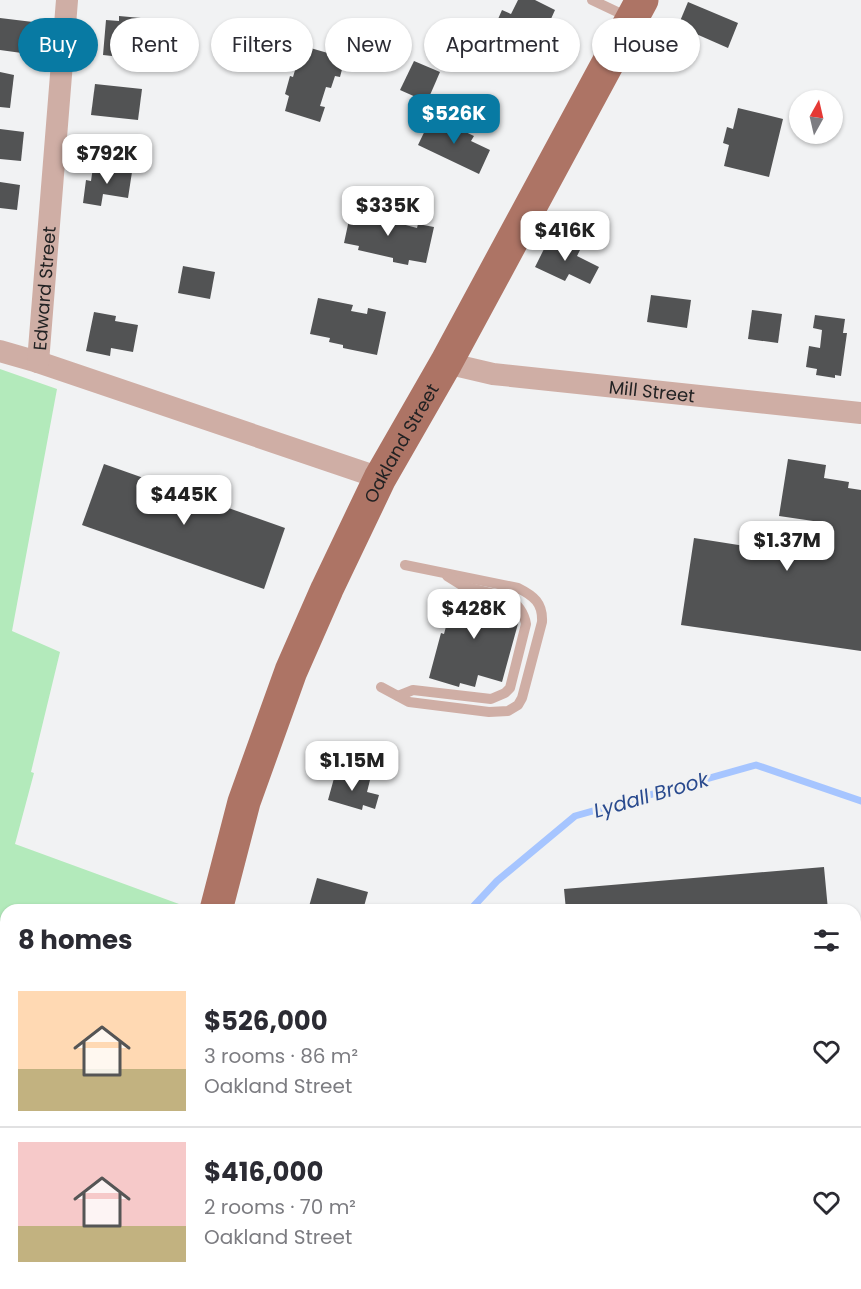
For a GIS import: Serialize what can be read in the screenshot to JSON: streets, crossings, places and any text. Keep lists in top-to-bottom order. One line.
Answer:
{"streets":{"main road":["Oakland Street"],"street":["Edward Street","Mill Street"]},"crossings":[["Edward Street","Oakland Street"],["Mill Street","Oakland Street"]],"water":["Lydall Brook"],"north":"top","page":{"chip":["Buy","Rent","Filters","New","Apartment","House"],"price":["$526K","$792K","$335K","$416K","$445K","$1.37M","$428K","$1.15M"],"heading":"8 homes","list":[{"name":"$526,000","note":"3 rooms · 86 m² · Oakland Street"},{"name":"$416,000","note":"2 rooms · 70 m² · Oakland Street"}]}}
